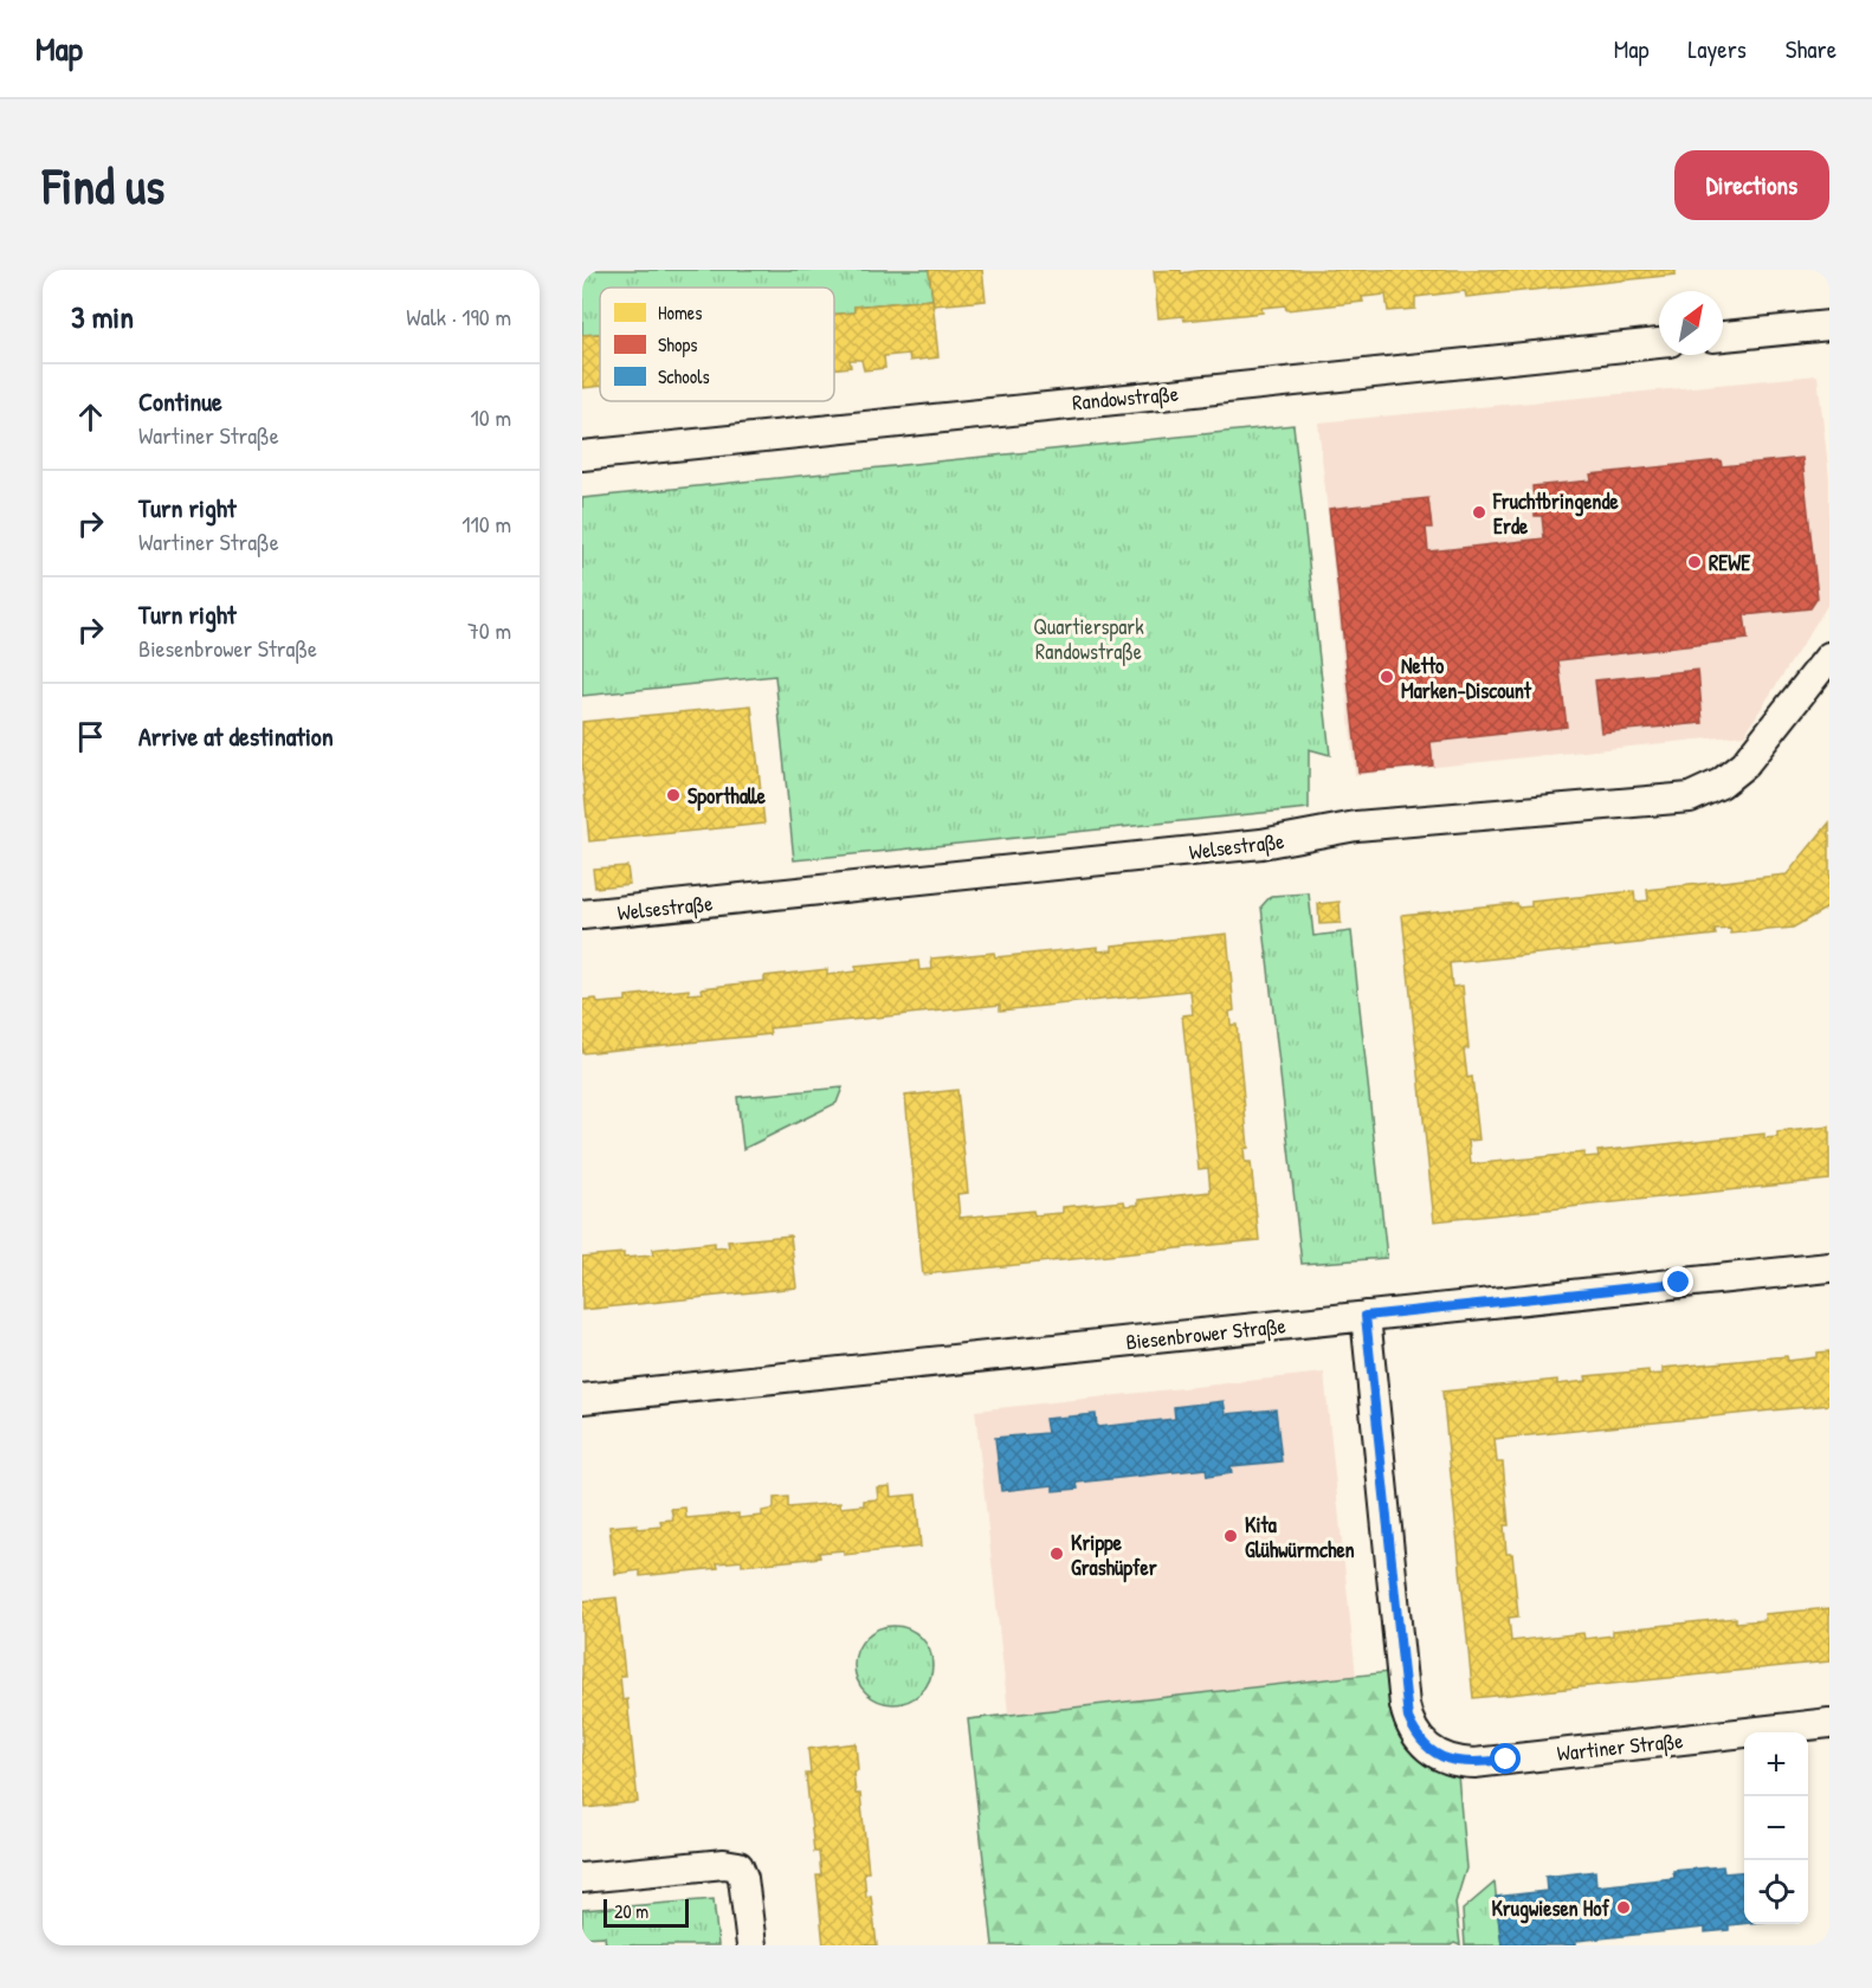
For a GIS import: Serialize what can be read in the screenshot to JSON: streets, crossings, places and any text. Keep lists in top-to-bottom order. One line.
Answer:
{"streets":{"street":["Randowstraße","Welsestraße","Biesenbrower Straße","Wartiner Straße"]},"crossings":[["Biesenbrower Straße","Wartiner Straße"]],"parks":["Quartierspark Randowstraße"],"places":["Fruchtbringende Erde","REWE","Netto Marken-Discount","Sporthalle","Kita Glühwürmchen","Krippe Grashüpfer","Krugwiesen Hof"],"legend":["Homes","Shops","Schools"],"scale_bar":"20 m","north":"top right","page":{"header":"Map","nav":["Map","Layers","Share"],"buttons":"Directions","title":"Find us","heading":["3 min","Walk · 190 m"],"list":[["Continue","Wartiner Straße","10 m"],["Turn right","Wartiner Straße","110 m"],["Turn right","Biesenbrower Straße","70 m"],"Arrive at destination"],"map_buttons":["+","−"],"scale":"20 m"}}
